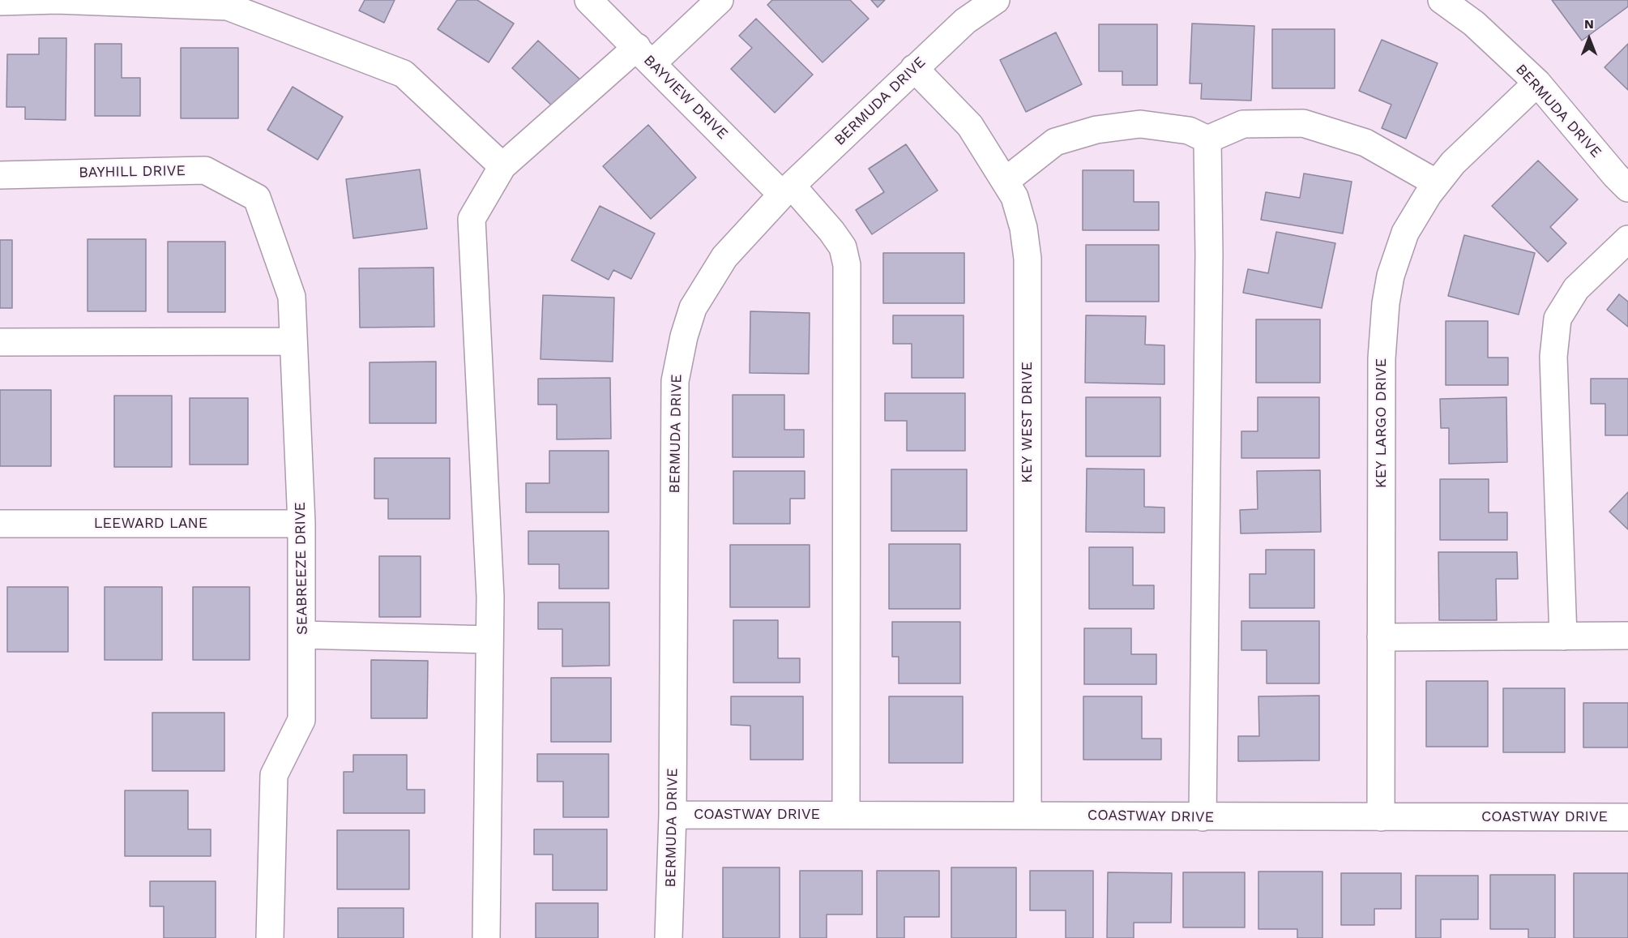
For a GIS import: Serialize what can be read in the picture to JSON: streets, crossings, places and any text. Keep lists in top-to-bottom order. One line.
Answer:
{"streets":{"street":["BAYVIEW DRIVE","BERMUDA DRIVE","BAYHILL DRIVE","KEY WEST DRIVE","KEY LARGO DRIVE","LEEWARD LANE","SEABREEZE DRIVE","COASTWAY DRIVE"]},"crossings":[["BAYVIEW DRIVE","BERMUDA DRIVE"],["BAYVIEW DRIVE","COASTWAY DRIVE"],["BERMUDA DRIVE","KEY WEST DRIVE"],["BERMUDA DRIVE","KEY LARGO DRIVE"],["BERMUDA DRIVE","COASTWAY DRIVE"],["BAYHILL DRIVE","SEABREEZE DRIVE"],["KEY WEST DRIVE","COASTWAY DRIVE"],["KEY LARGO DRIVE","COASTWAY DRIVE"],["LEEWARD LANE","SEABREEZE DRIVE"]],"north":"top"}
